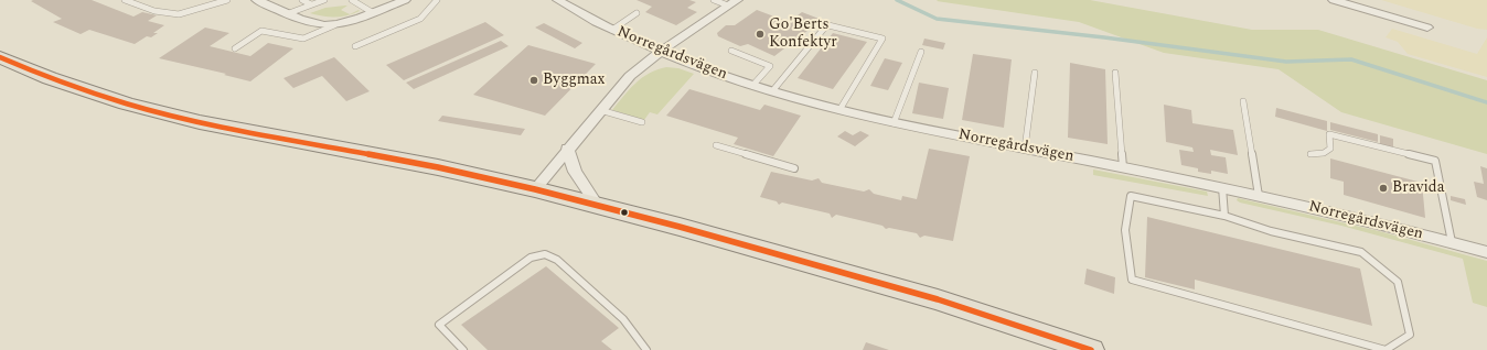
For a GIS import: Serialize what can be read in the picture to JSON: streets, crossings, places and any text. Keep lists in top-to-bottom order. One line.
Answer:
{"streets":{"street":["Norregårdsvägen"]},"places":["Go'Berts Konfektyr","Byggmax","Bravida"]}
